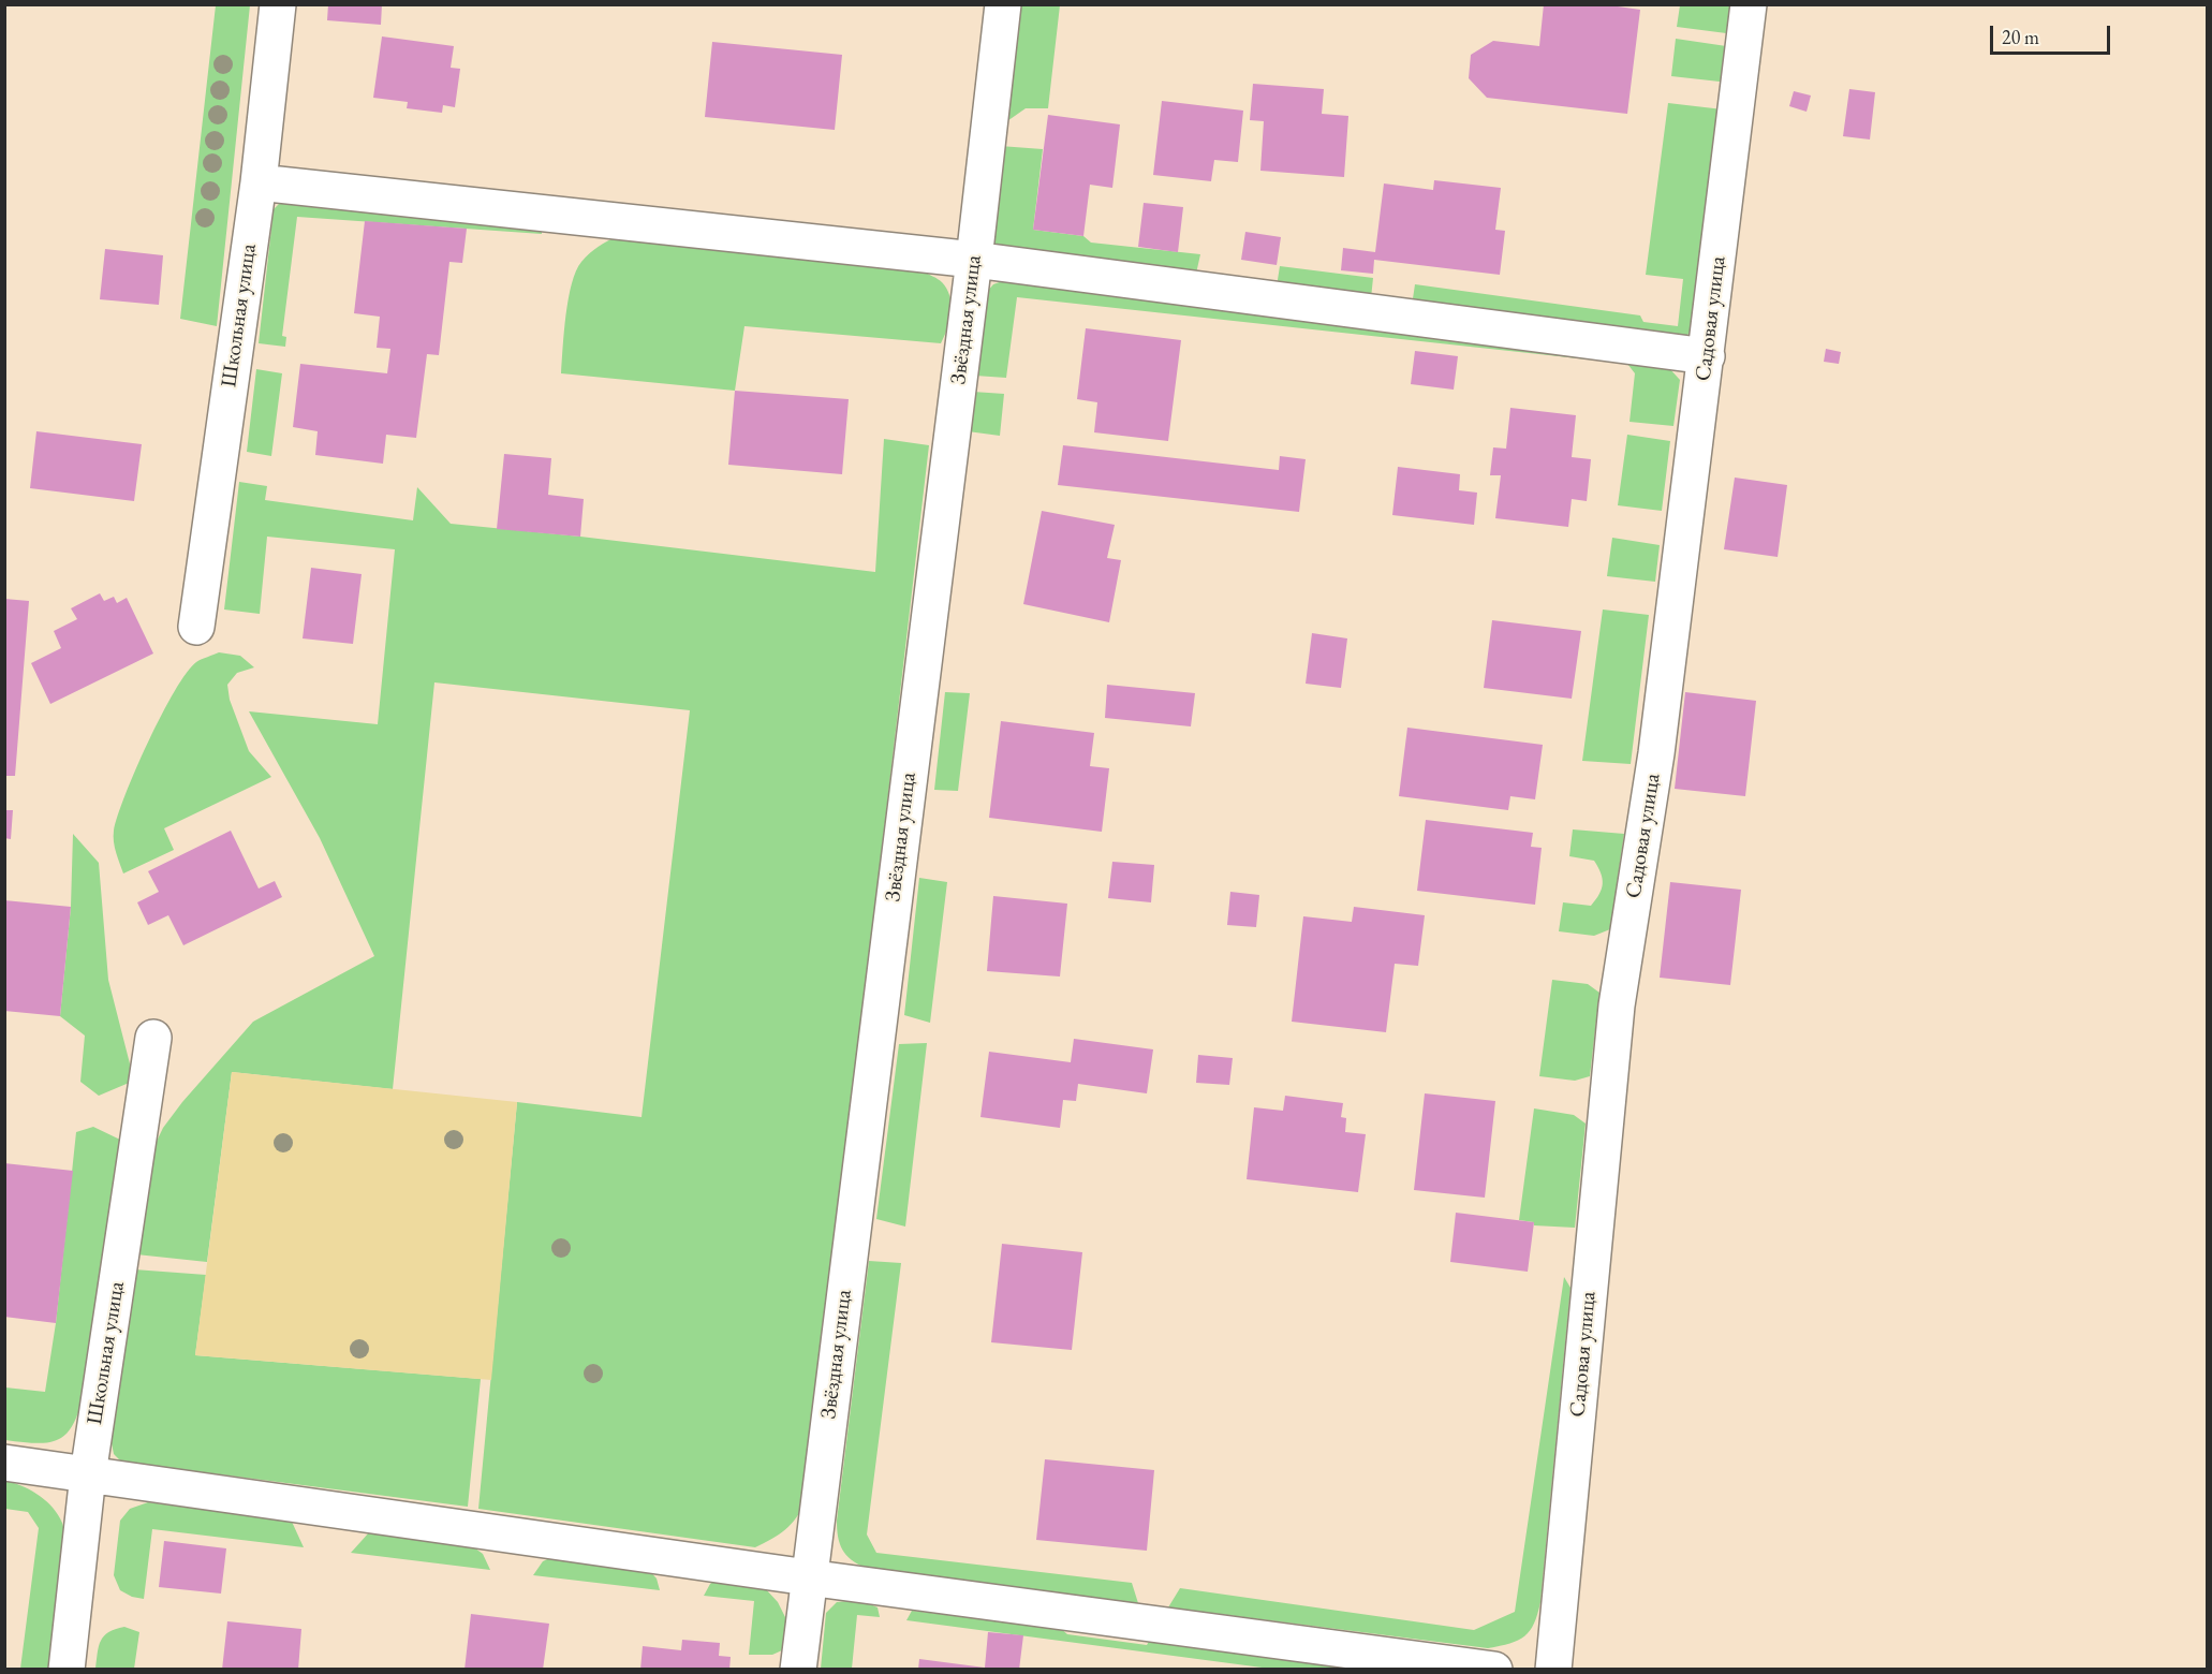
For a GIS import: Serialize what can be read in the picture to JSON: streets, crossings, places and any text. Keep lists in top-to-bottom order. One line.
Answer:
{"streets":{"street":["Школьная улица","Садовая улица","Звёздная улица"]},"scale_bar":"20 m"}
